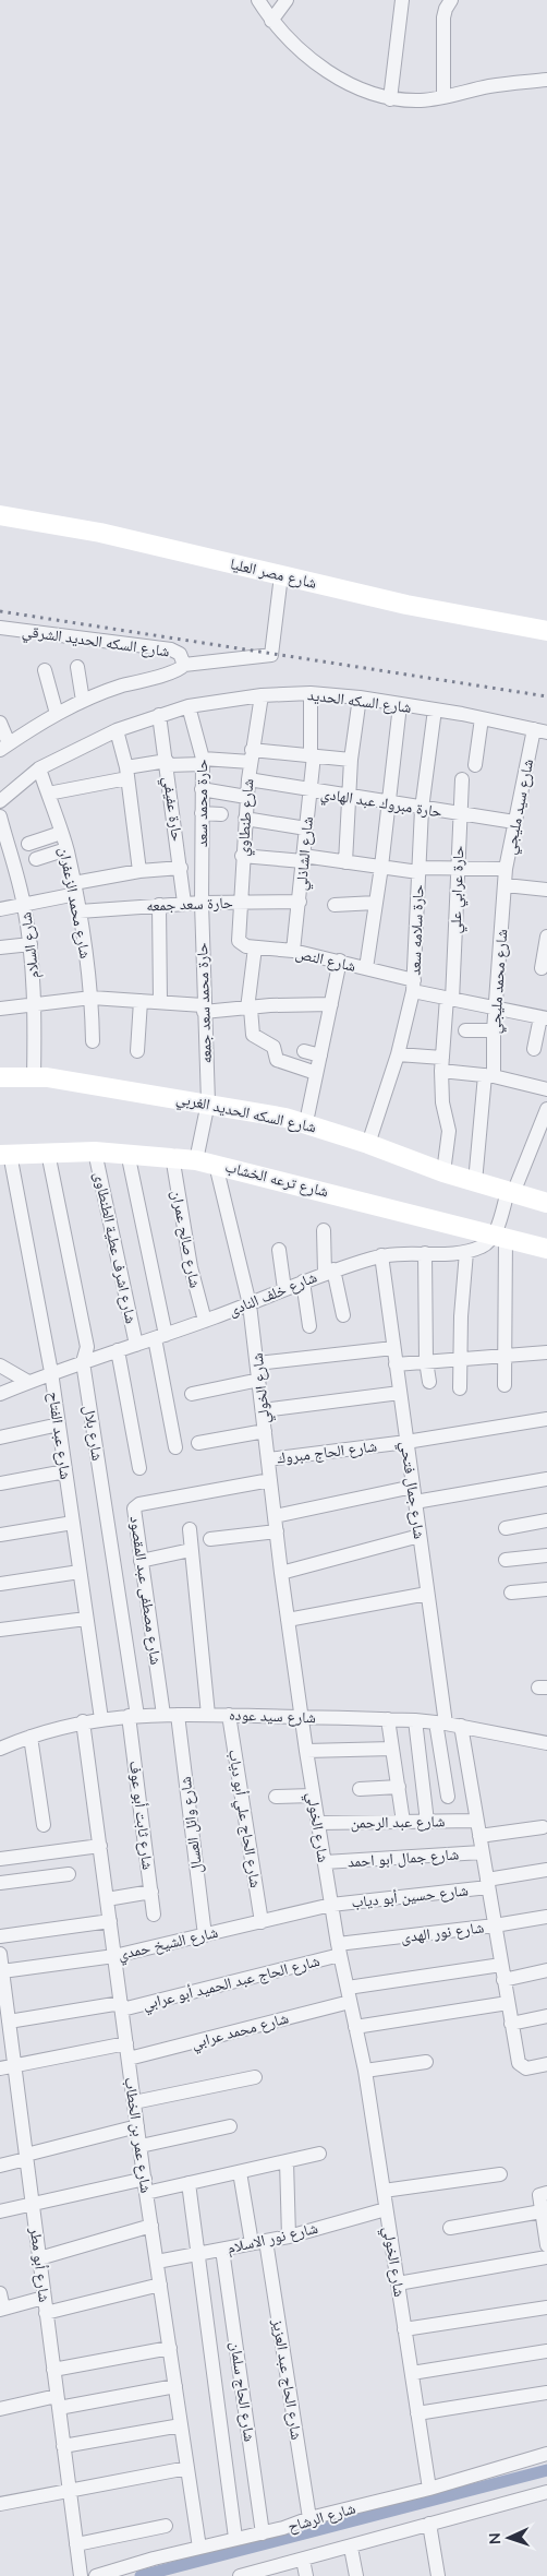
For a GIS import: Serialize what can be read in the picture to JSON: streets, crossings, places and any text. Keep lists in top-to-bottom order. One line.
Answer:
{"streets":{"street":["شارع مصر العليا","شارع السكه الحديد الشرقي","شارع السكه الحديد","حارة مبروك عبد الهادي","حارة محمد سعد","شارع سيد مليجي","حارة عفيفي","شارع طنطاوي","شارع الشاذلي","حارة عرابي علي","شارع محمد الزعفران","حارة سعد جمعه","حارة سلامه سعد","شارع السلام","شارع النص","شارع محمد مليجي","حارة محمد سعد جمعه","شارع السكه الحديد الغربي","شارع ترعه الخشاب","شارع صالح عمران","شارع اشرف عطية الطنطاوى","شارع خلف النادى","شارع الخولي","شارع بلال","شارع عبد الفتاح","شارع الحاج مبروك","شارع جمال فتحي","شارع مصطفى عبد المقصود","شارع سيد عوده","شارع ثابت أبو عوف","شارع الحاج علي أبو دياب","شارع عبد الرحمن","شارع وائل العسال","شارع جمال ابو احمد","شارع حسين أبو دياب","شارع نور الهدى","شارع الشيخ حمدي","شارع الحاج عبد الحميد أبو عرابي","شارع محمد عرابي","شارع عمر بن الخطاب","شارع نور الاسلام","شارع أبو مطر","شارع الحاج عبد العزيز","شارع الحاج سلمان","شارع الرشاح"]},"crossings":[["شارع السكه الحديد","حارة محمد سعد"],["شارع السكه الحديد","شارع سيد مليجي"],["شارع السكه الحديد","حارة عفيفي"],["شارع السكه الحديد","شارع طنطاوي"],["شارع السكه الحديد","شارع الشاذلي"],["شارع السكه الحديد","شارع محمد الزعفران"],["شارع السكه الحديد","حارة سلامه سعد"],["حارة مبروك عبد الهادي","شارع سيد مليجي"],["حارة مبروك عبد الهادي","شارع طنطاوي"],["حارة مبروك عبد الهادي","شارع الشاذلي"],["حارة مبروك عبد الهادي","حارة عرابي علي"],["حارة مبروك عبد الهادي","حارة سلامه سعد"],["حارة محمد سعد","حارة سعد جمعه"],["حارة محمد سعد","حارة محمد سعد جمعه"],["شارع سيد مليجي","شارع محمد مليجي"],["حارة عفيفي","حارة سعد جمعه"],["شارع طنطاوي","حارة سعد جمعه"],["شارع طنطاوي","شارع النص"],["شارع الشاذلي","حارة سعد جمعه"],["شارع الشاذلي","شارع النص"],["حارة عرابي علي","شارع النص"],["حارة عرابي علي","شارع السكه الحديد الغربي"],["شارع محمد الزعفران","حارة سعد جمعه"],["حارة سعد جمعه","حارة محمد سعد جمعه"],["حارة سلامه سعد","شارع النص"],["حارة سلامه سعد","شارع السكه الحديد الغربي"],["شارع السلام","شارع السكه الحديد الغربي"],["شارع النص","شارع محمد مليجي"],["شارع محمد مليجي","شارع السكه الحديد الغربي"],["حارة محمد سعد جمعه","شارع السكه الحديد الغربي"],["حارة محمد سعد جمعه","شارع ترعه الخشاب"],["شارع ترعه الخشاب","شارع صالح عمران"],["شارع ترعه الخشاب","شارع اشرف عطية الطنطاوى"],["شارع ترعه الخشاب","شارع خلف النادى"],["شارع ترعه الخشاب","شارع الخولي"],["شارع ترعه الخشاب","شارع بلال"],["شارع ترعه الخشاب","شارع عبد الفتاح"],["شارع صالح عمران","شارع خلف النادى"],["شارع اشرف عطية الطنطاوى","شارع خلف النادى"],["شارع خلف النادى","شارع الخولي"],["شارع خلف النادى","شارع بلال"],["شارع خلف النادى","شارع عبد الفتاح"],["شارع خلف النادى","شارع جمال فتحي"],["شارع الخولي","شارع الحاج مبروك"],["شارع الخولي","شارع مصطفى عبد المقصود"],["شارع الخولي","شارع سيد عوده"],["شارع الخولي","شارع عبد الرحمن"],["شارع الخولي","شارع جمال ابو احمد"],["شارع الخولي","شارع حسين أبو دياب"],["شارع الخولي","شارع نور الهدى"],["شارع الخولي","شارع الشيخ حمدي"],["شارع الخولي","شارع الحاج عبد الحميد أبو عرابي"],["شارع الخولي","شارع محمد عرابي"],["شارع الخولي","شارع نور الاسلام"],["شارع الخولي","شارع الرشاح"],["شارع بلال","شارع سيد عوده"],["شارع بلال","شارع ثابت أبو عوف"],["شارع عبد الفتاح","شارع سيد عوده"],["شارع الحاج مبروك","شارع جمال فتحي"],["شارع جمال فتحي","شارع سيد عوده"],["شارع مصطفى عبد المقصود","شارع سيد عوده"],["شارع مصطفى عبد المقصود","شارع وائل العسال"],["شارع سيد عوده","شارع ثابت أبو عوف"],["شارع سيد عوده","شارع الحاج علي أبو دياب"],["شارع سيد عوده","شارع وائل العسال"],["شارع سيد عوده","شارع عمر بن الخطاب"],["شارع الحاج علي أبو دياب","شارع الشيخ حمدي"],["شارع وائل العسال","شارع الشيخ حمدي"],["شارع حسين أبو دياب","شارع الشيخ حمدي"],["شارع نور الهدى","شارع الحاج عبد الحميد أبو عرابي"],["شارع الشيخ حمدي","شارع عمر بن الخطاب"],["شارع الشيخ حمدي","شارع أبو مطر"],["شارع الحاج عبد الحميد أبو عرابي","شارع عمر بن الخطاب"],["شارع الحاج عبد الحميد أبو عرابي","شارع أبو مطر"],["شارع محمد عرابي","شارع عمر بن الخطاب"],["شارع عمر بن الخطاب","شارع نور الاسلام"],["شارع عمر بن الخطاب","شارع الرشاح"],["شارع نور الاسلام","شارع الحاج عبد العزيز"],["شارع نور الاسلام","شارع الحاج سلمان"],["شارع الحاج عبد العزيز","شارع الرشاح"],["شارع الحاج سلمان","شارع الرشاح"]],"north":"left"}
